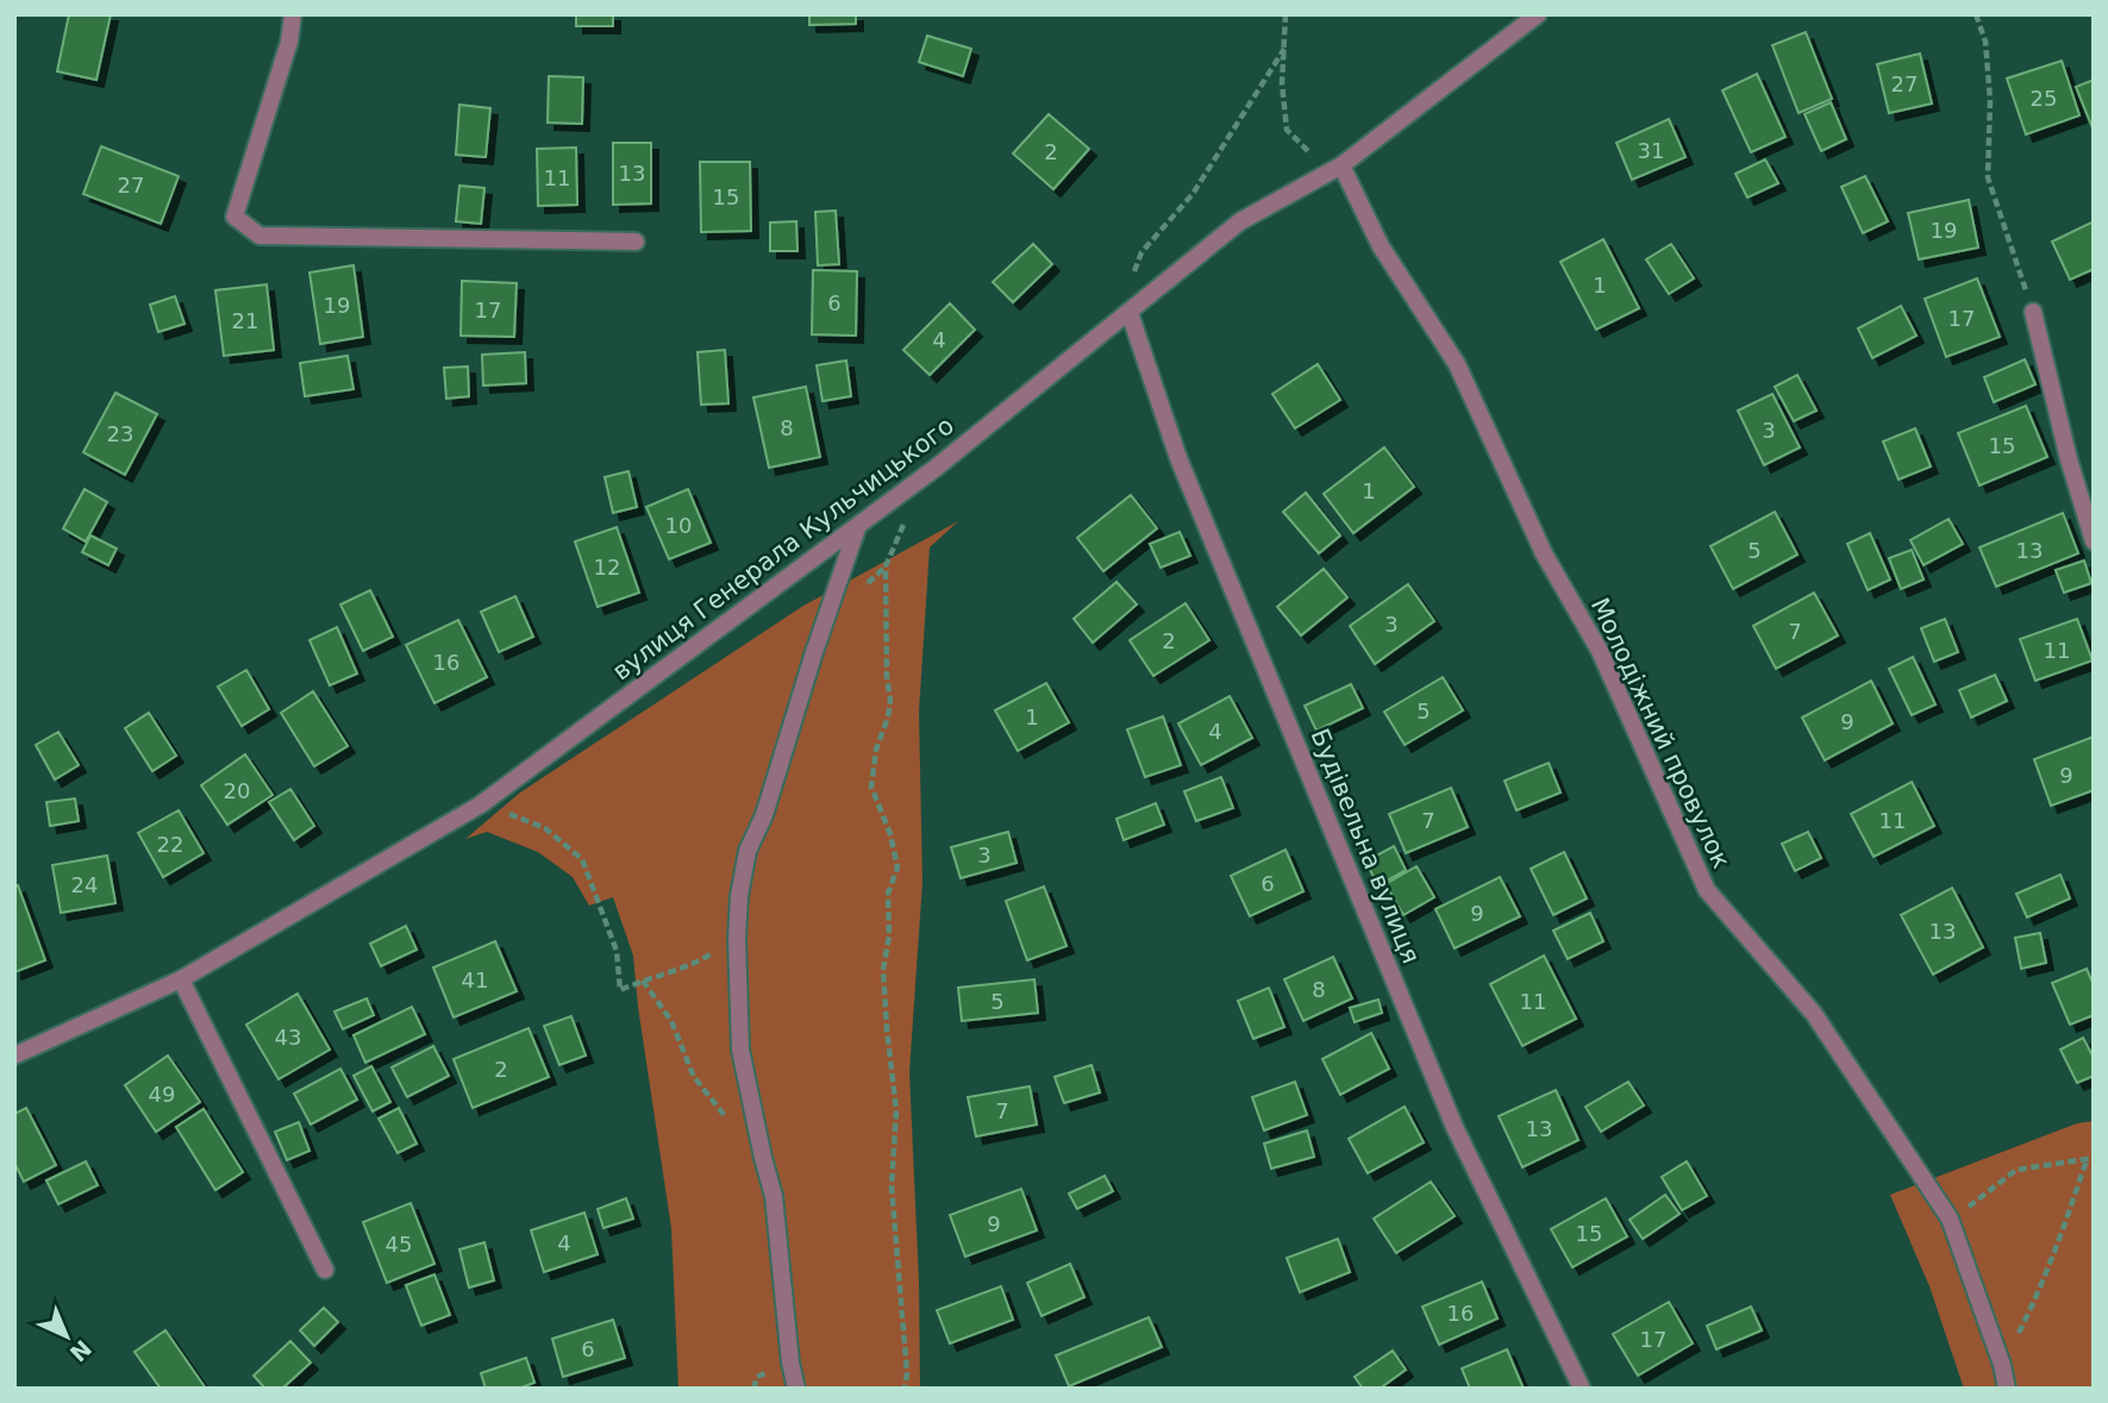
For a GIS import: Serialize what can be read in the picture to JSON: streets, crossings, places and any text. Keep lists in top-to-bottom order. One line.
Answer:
{"streets":{"street":["вулиця Генерала Кульчицького","Молодіжний провулок","Будівельна вулиця"]},"crossings":[["вулиця Генерала Кульчицького","Молодіжний провулок"],["вулиця Генерала Кульчицького","Будівельна вулиця"]],"house_numbers":["27","25","31","2","13","11","27","15","19","1","6","19","17","17","21","4","8","3","23","15","1","10","5","13","12","3","7","2","11","16","5","1","9","4","9","20","7","11","22","3","6","24","9","13","41","8","5","11","43","2","49","7","13","9","15","4","45","16","17","6"],"north":"bottom right"}
